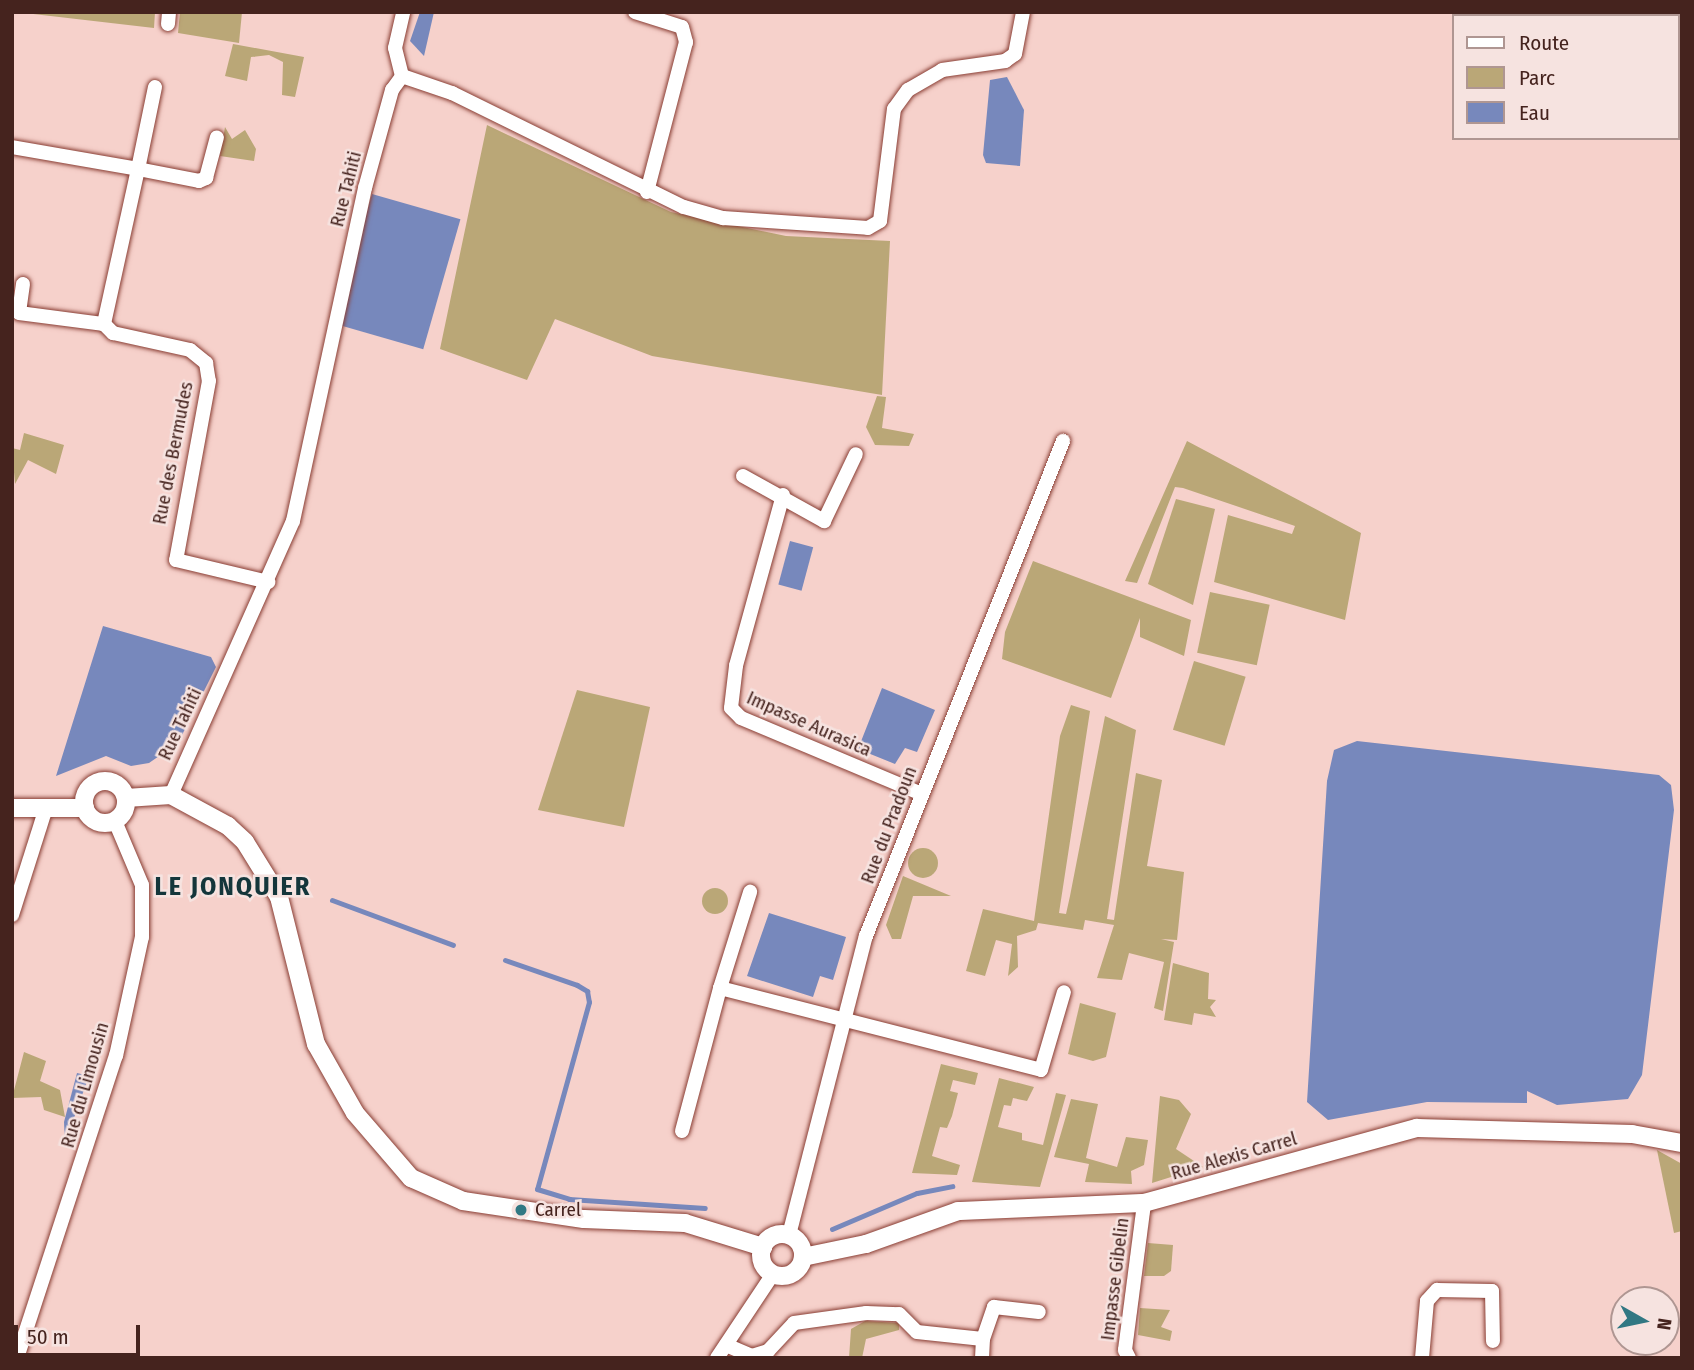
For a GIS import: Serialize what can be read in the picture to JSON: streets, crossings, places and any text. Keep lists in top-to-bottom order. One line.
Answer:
{"streets":{"street":["Rue Tahiti","Rue des Bermudes","Impasse Aurasica","Rue du Pradoun","Rue du Limousin","Rue Alexis Carrel","Impasse Gibelin"]},"crossings":[["Rue Tahiti","Rue des Bermudes"],["Impasse Aurasica","Rue du Pradoun"],["Rue du Pradoun","Rue Alexis Carrel"],["Rue Alexis Carrel","Impasse Gibelin"]],"districts":["LE JONQUIER"],"places":["Carrel"],"legend":["Route","Parc","Eau"],"scale_bar":"50 m","north":"right"}
